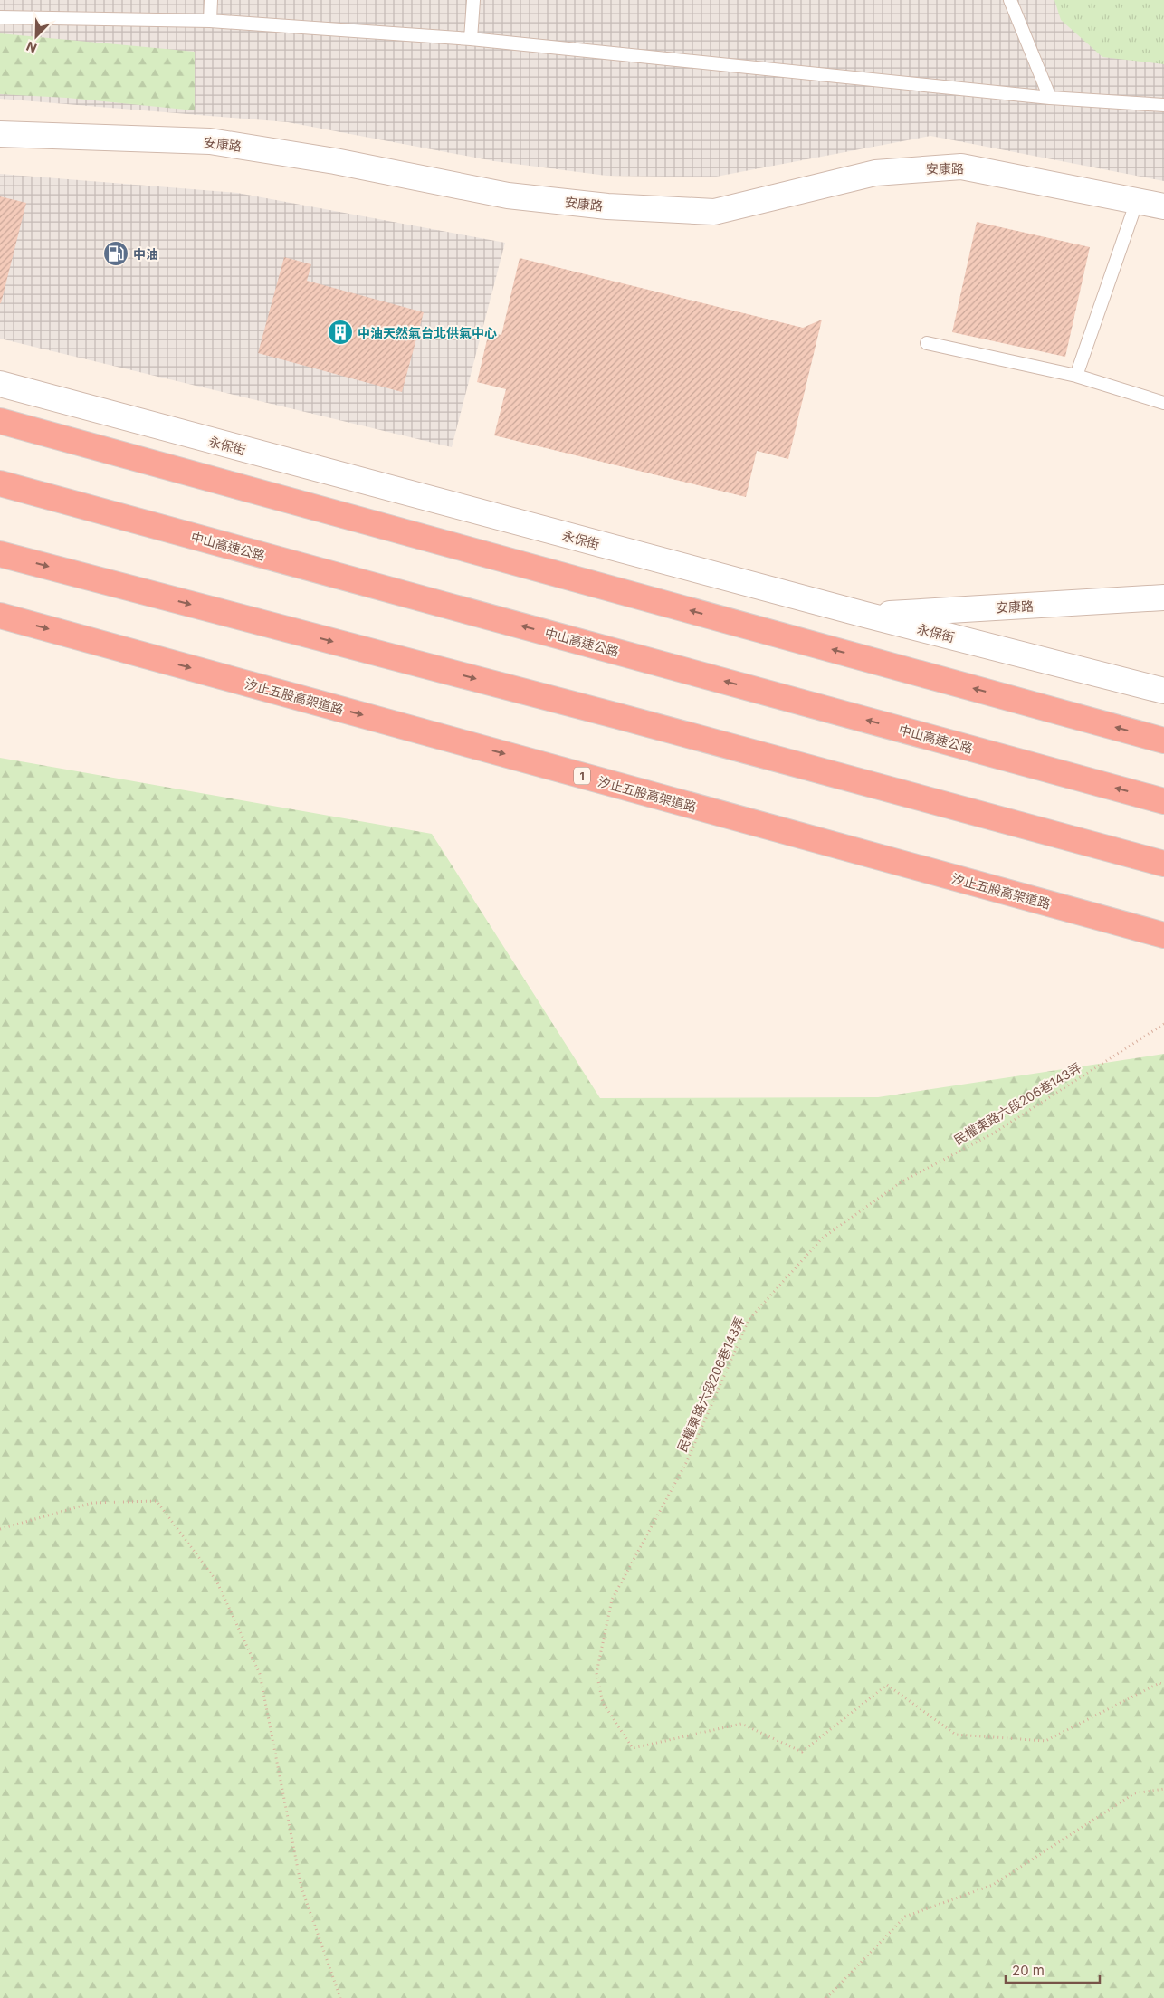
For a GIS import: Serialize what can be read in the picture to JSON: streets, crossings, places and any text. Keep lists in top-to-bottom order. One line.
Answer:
{"streets":{"highway":["中山高速公路","汐止五股高架道路","1"],"street":["安康路","永保街"],"path":["民權東路六段206巷143弄"]},"crossings":[["安康路","永保街"]],"places":{"fuel station":["中油"],"building":["中油天然氣台北供氣中心"]},"scale_bar":"20 m","north":"bottom left"}
